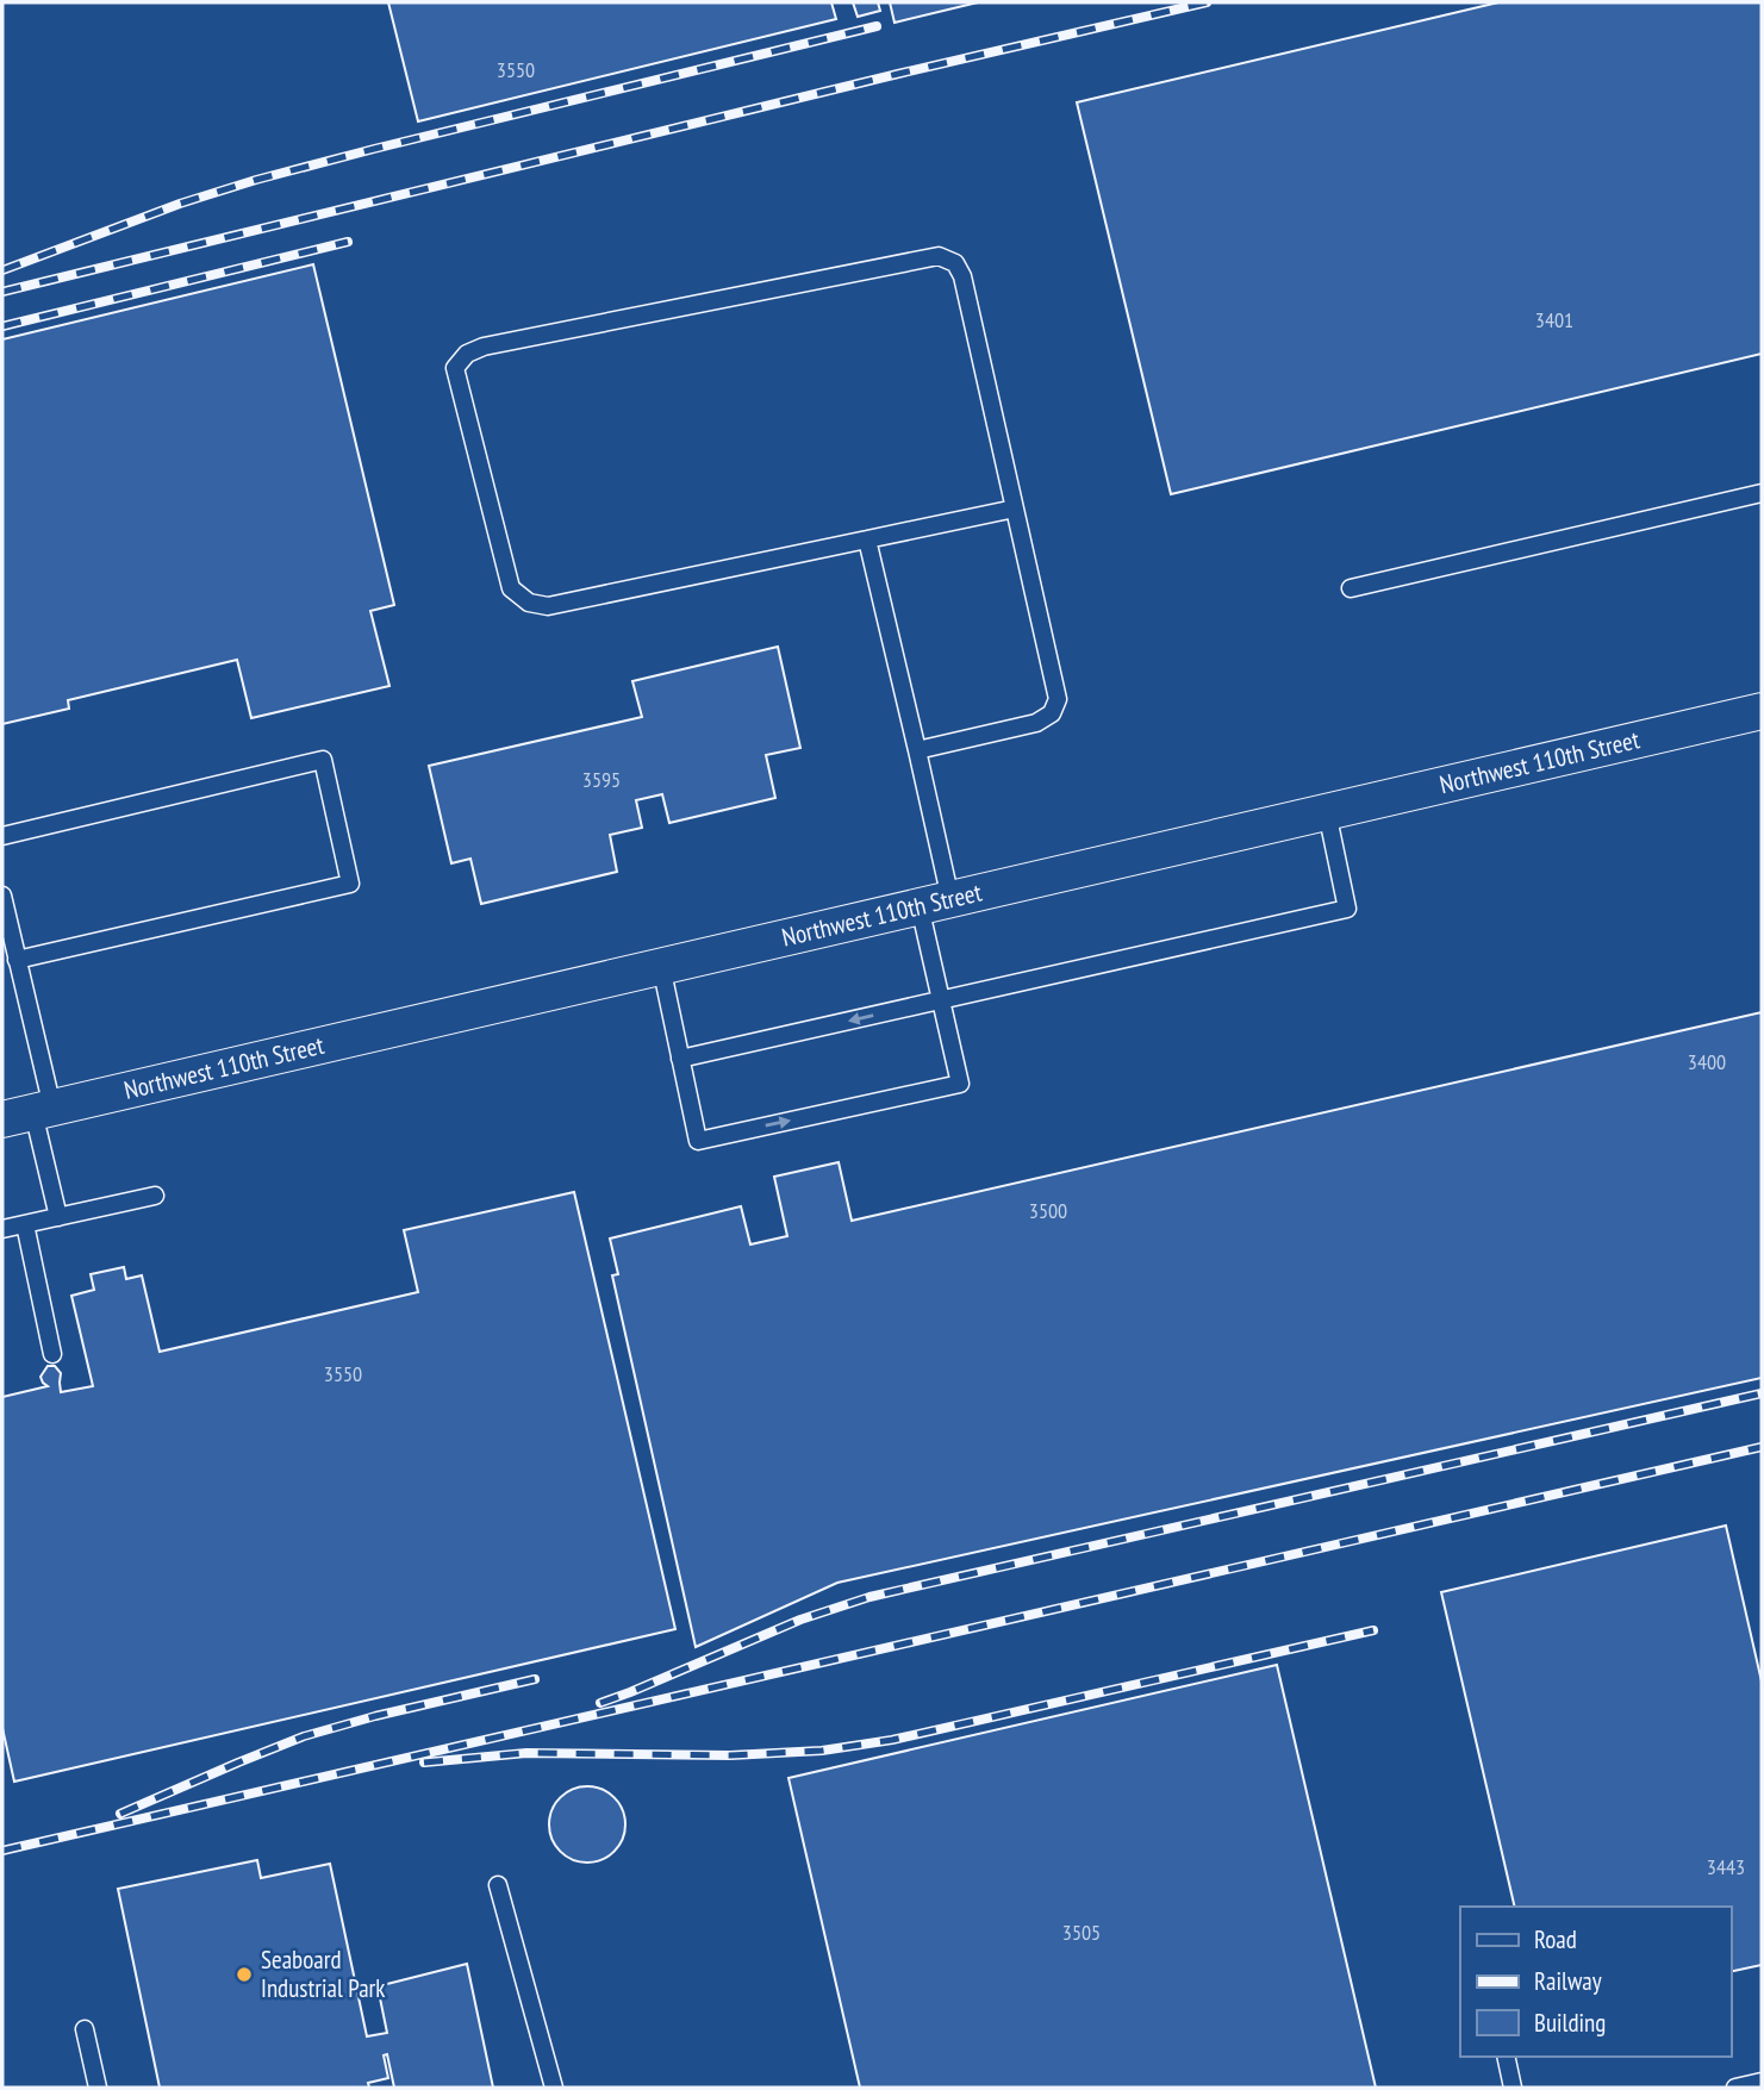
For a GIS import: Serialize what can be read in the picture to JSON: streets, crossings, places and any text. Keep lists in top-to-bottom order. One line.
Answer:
{"streets":{"street":["Northwest 110th Street"]},"places":["Seaboard Industrial Park"],"house_numbers":["3550","3401","3595","3400","3500","3550","3443","3505"],"legend":["Road","Railway","Building"]}
